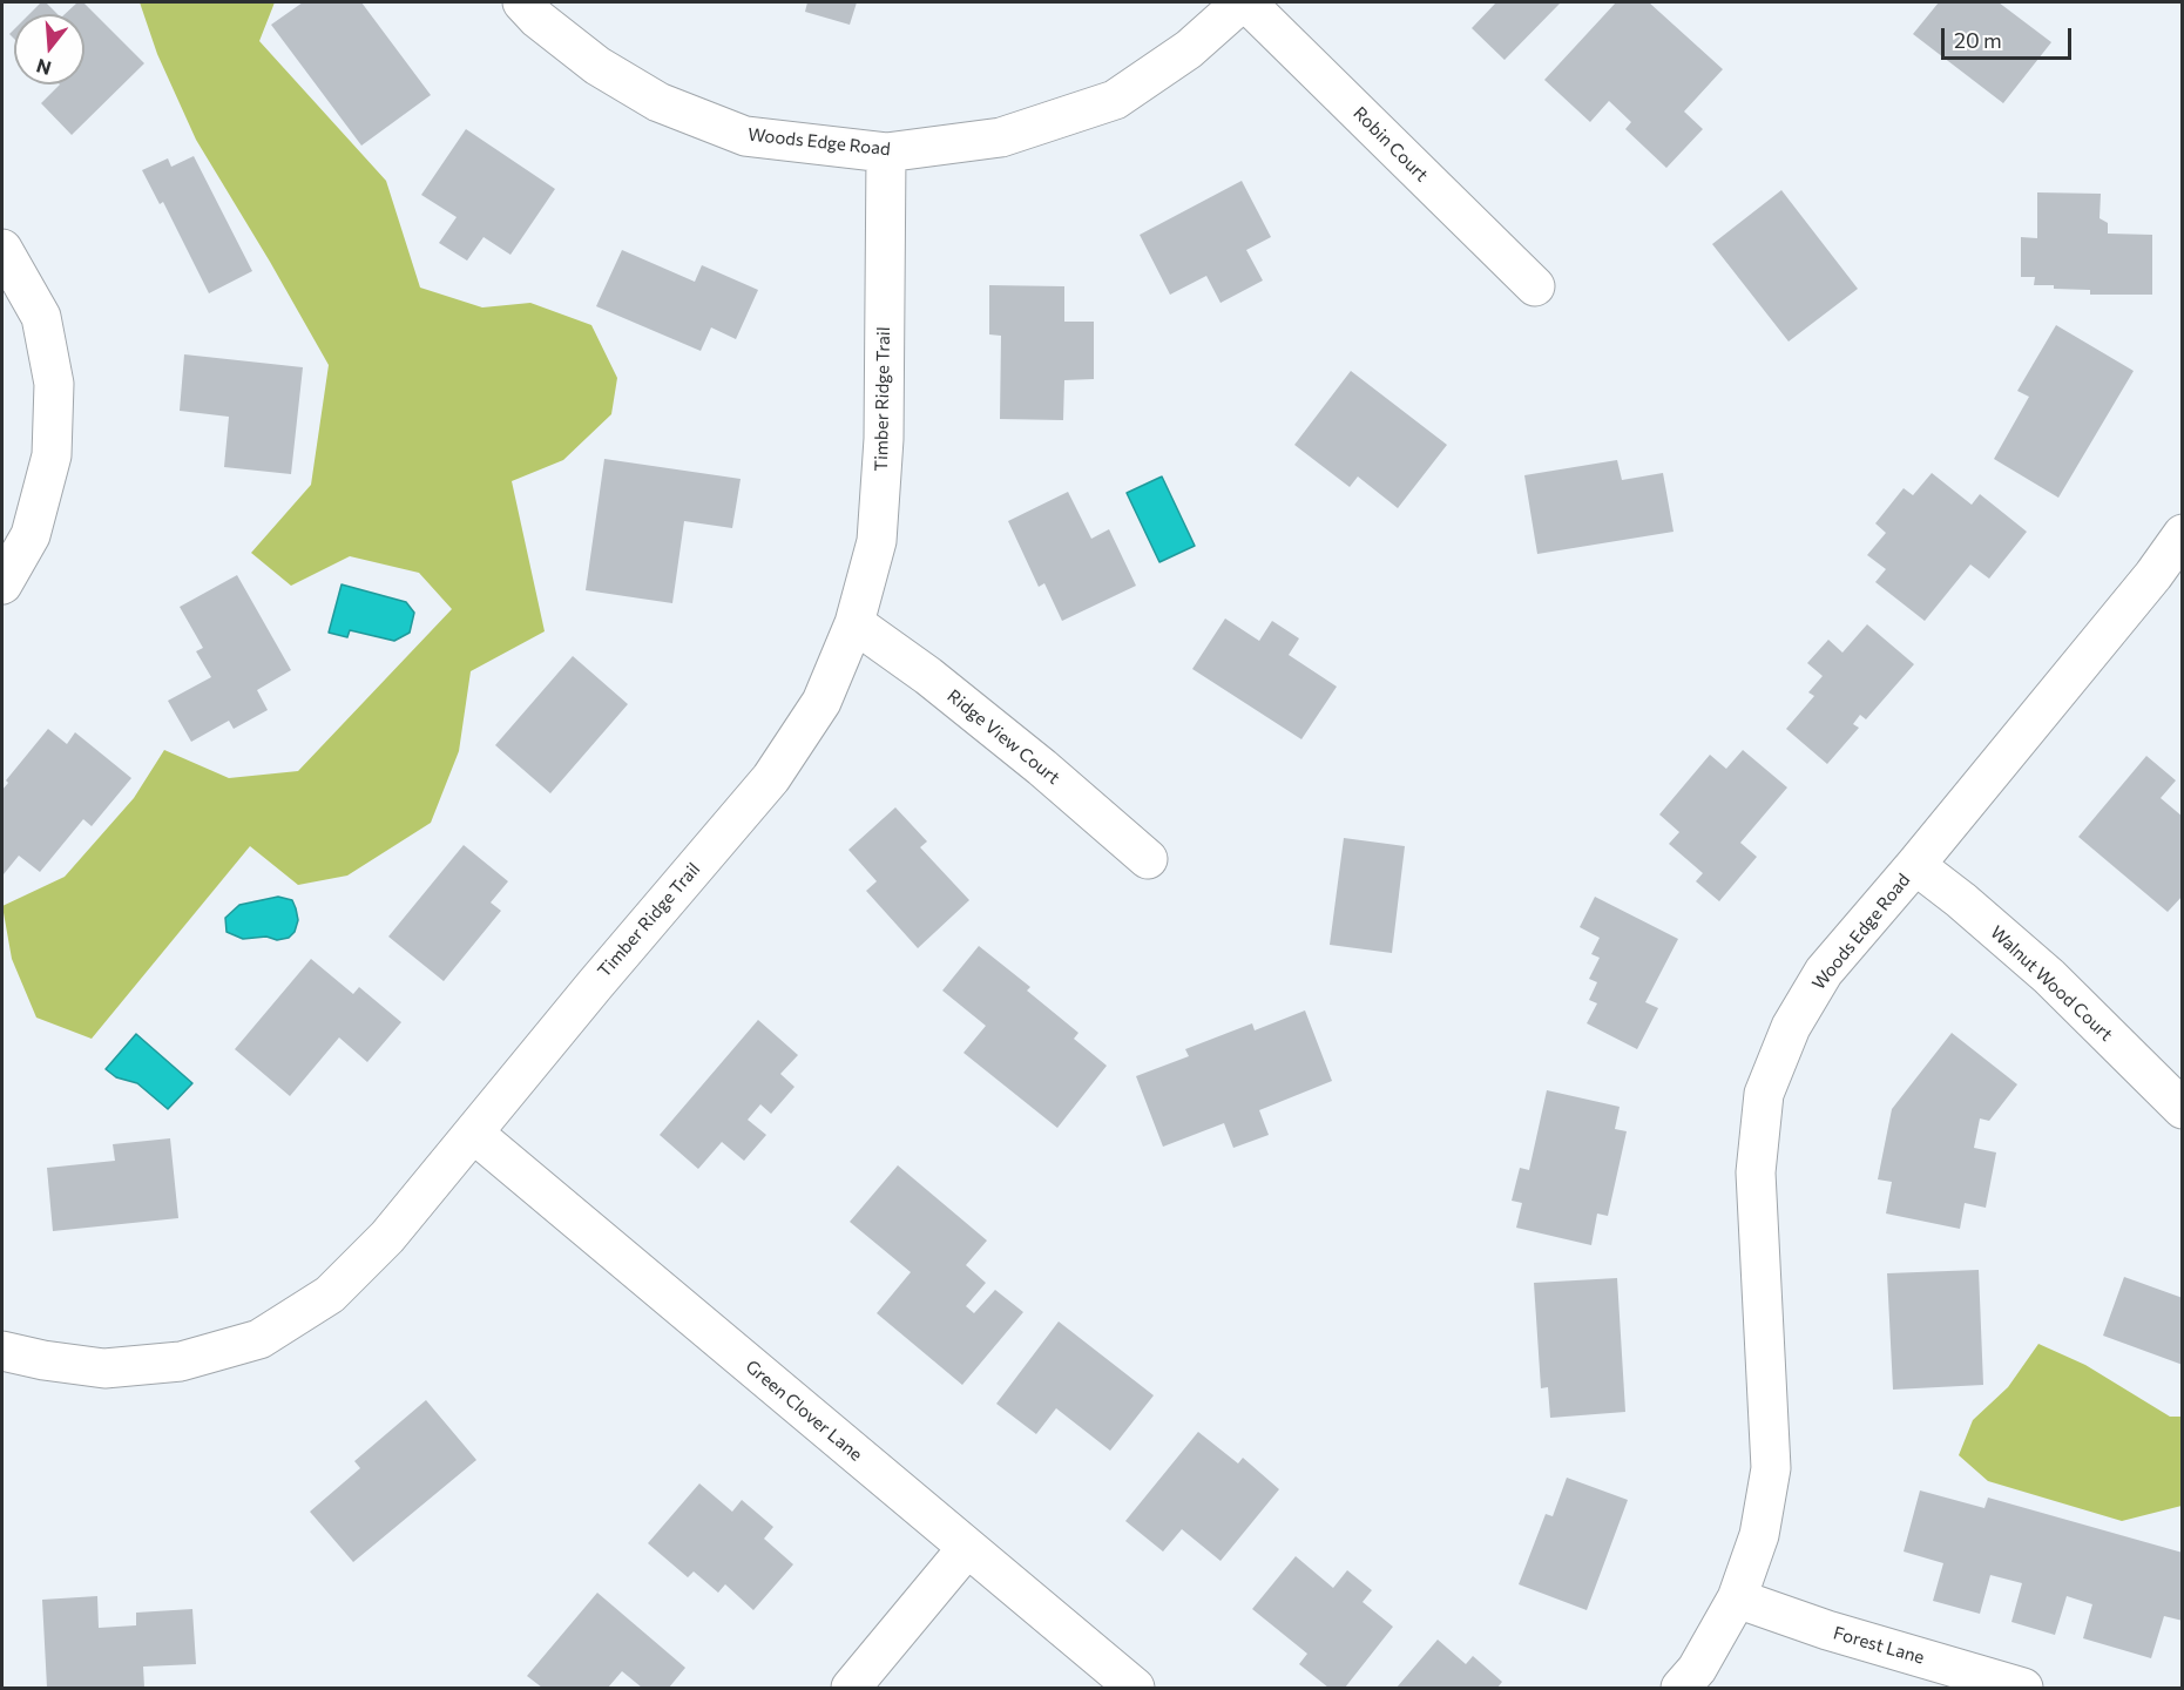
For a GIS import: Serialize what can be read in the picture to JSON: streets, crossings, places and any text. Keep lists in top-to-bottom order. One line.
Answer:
{"streets":{"street":["Woods Edge Road","Robin Court","Timber Ridge Trail","Ridge View Court","Walnut Wood Court","Green Clover Lane","Forest Lane"]},"crossings":[["Woods Edge Road","Robin Court"],["Woods Edge Road","Timber Ridge Trail"],["Woods Edge Road","Walnut Wood Court"],["Woods Edge Road","Forest Lane"],["Timber Ridge Trail","Ridge View Court"],["Timber Ridge Trail","Green Clover Lane"]],"scale_bar":"20 m","north":"bottom"}
